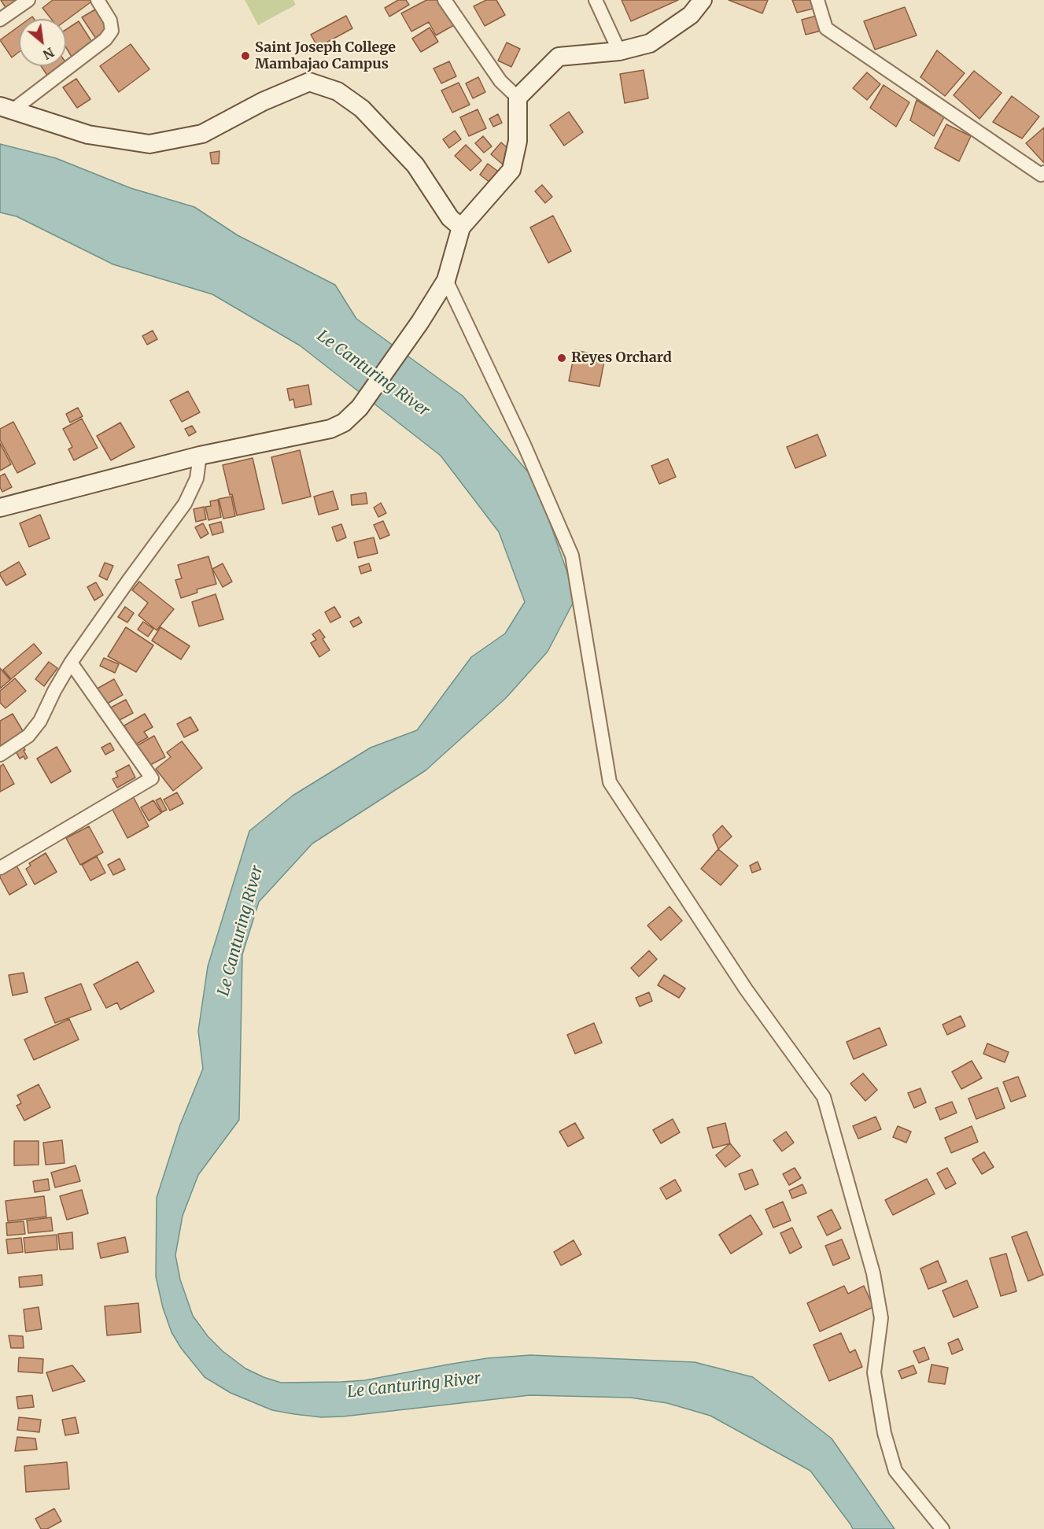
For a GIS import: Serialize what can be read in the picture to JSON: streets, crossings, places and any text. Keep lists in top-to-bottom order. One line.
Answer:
{"water":["Le Canturing River"],"places":["Saint Joseph College Mambajao Campus","Reyes Orchard"],"north":"bottom right"}
